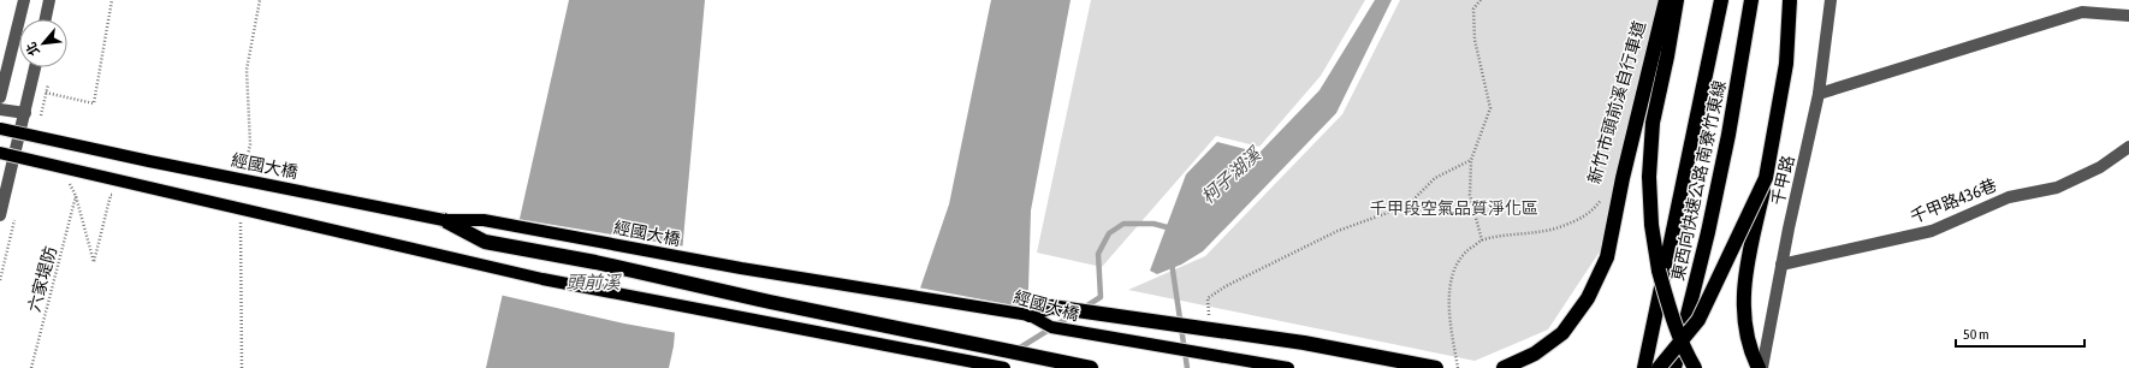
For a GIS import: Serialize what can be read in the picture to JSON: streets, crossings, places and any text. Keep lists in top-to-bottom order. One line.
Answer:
{"streets":{"highway":["東西向快速公路 南寮竹東線"],"main road":["經國大橋"],"street":["千甲路","千甲路436巷"],"path":["新竹市頭前溪自行車道","六家堤防"]},"crossings":[["千甲路","千甲路436巷"]],"water":["柯子湖溪","頭前溪"],"parks":["千甲段空氣品質淨化區"],"scale_bar":"50 m","north":"bottom left"}
